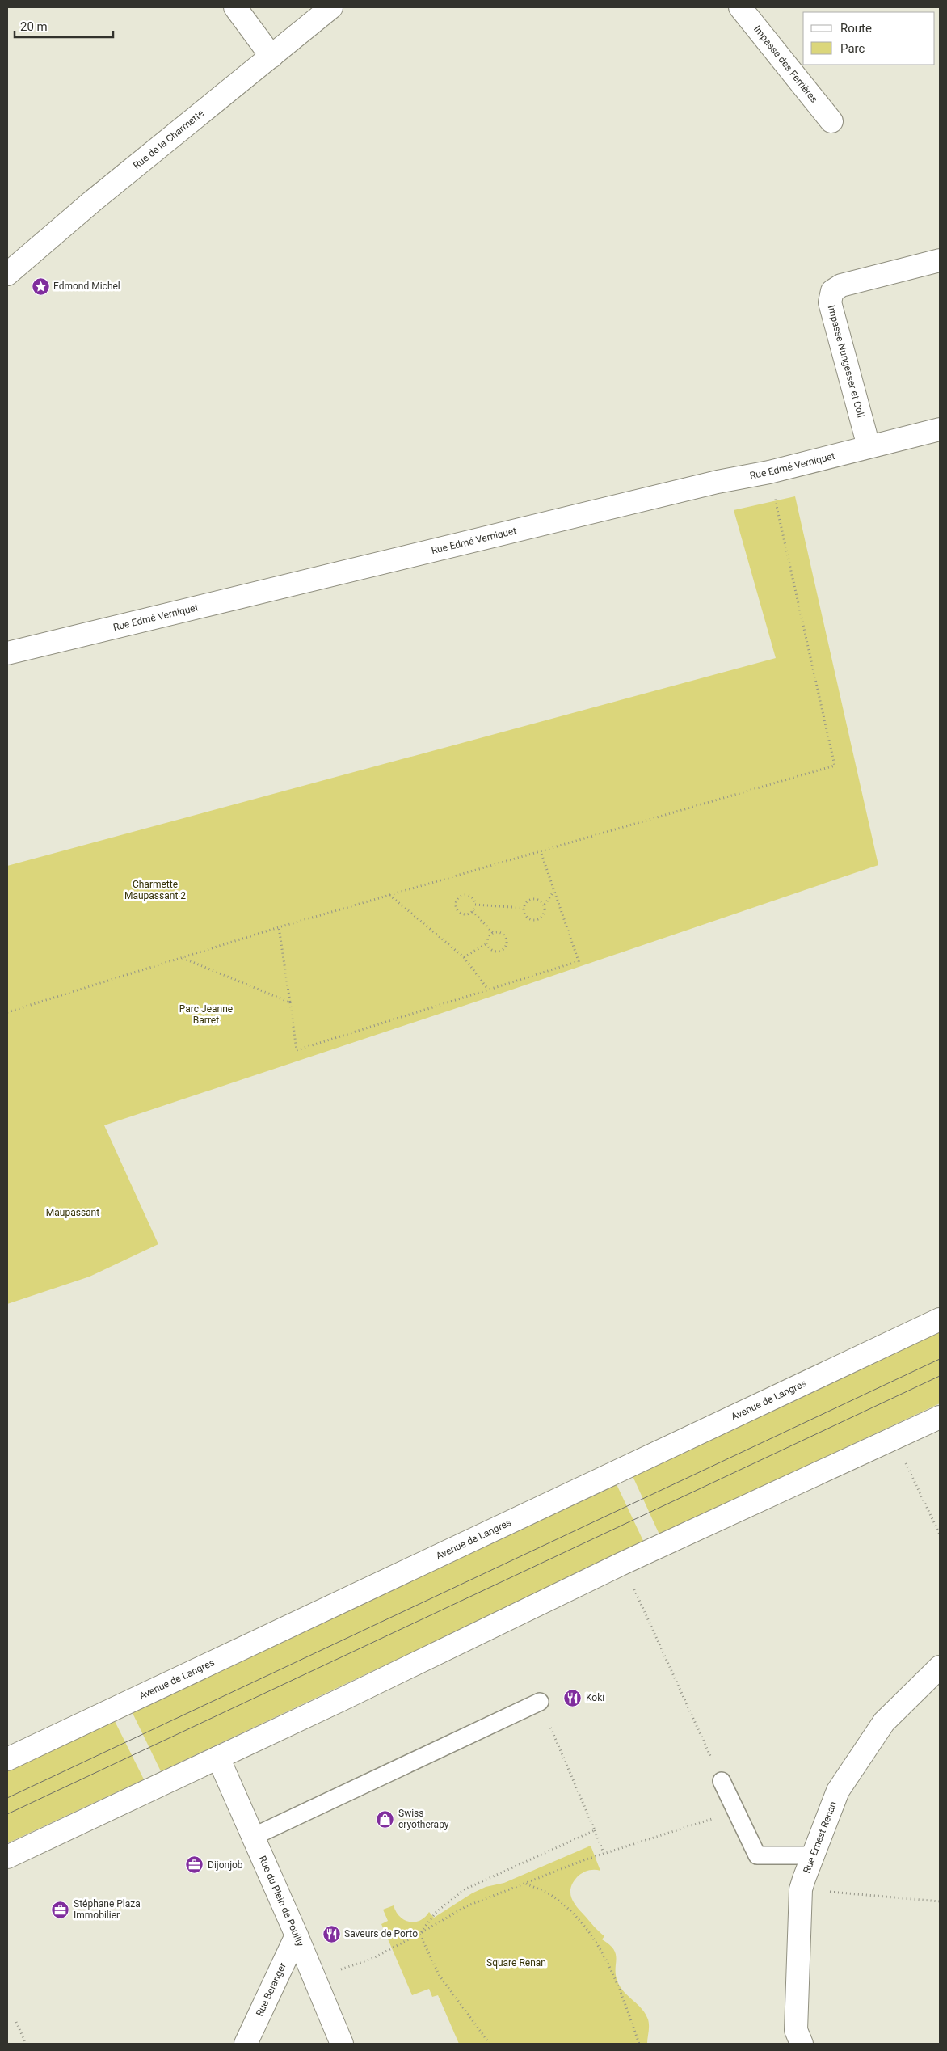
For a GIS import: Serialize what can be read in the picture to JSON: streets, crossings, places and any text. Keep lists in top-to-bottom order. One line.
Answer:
{"streets":{"street":["Impasse des Ferrières","Rue de la Charmette","Impasse Nungesser et Coli","Rue Edmé Verniquet","Avenue de Langres","Rue Ernest Renan","Rue du Plein de Pouilly","Rue Beranger"]},"crossings":[["Impasse Nungesser et Coli","Rue Edmé Verniquet"],["Rue du Plein de Pouilly","Rue Beranger"]],"parks":["Charmette Maupassant 2","Parc Jeanne Barret","Maupassant","Square Renan"],"places":{"place":["Edmond Michel"],"restaurant":["Koki","Saveurs de Porto"],"shop":["Swiss cryotherapy"],"office":["Dijonjob","Stéphane Plaza Immobilier"]},"legend":["Route","Parc"],"scale_bar":"20 m"}
